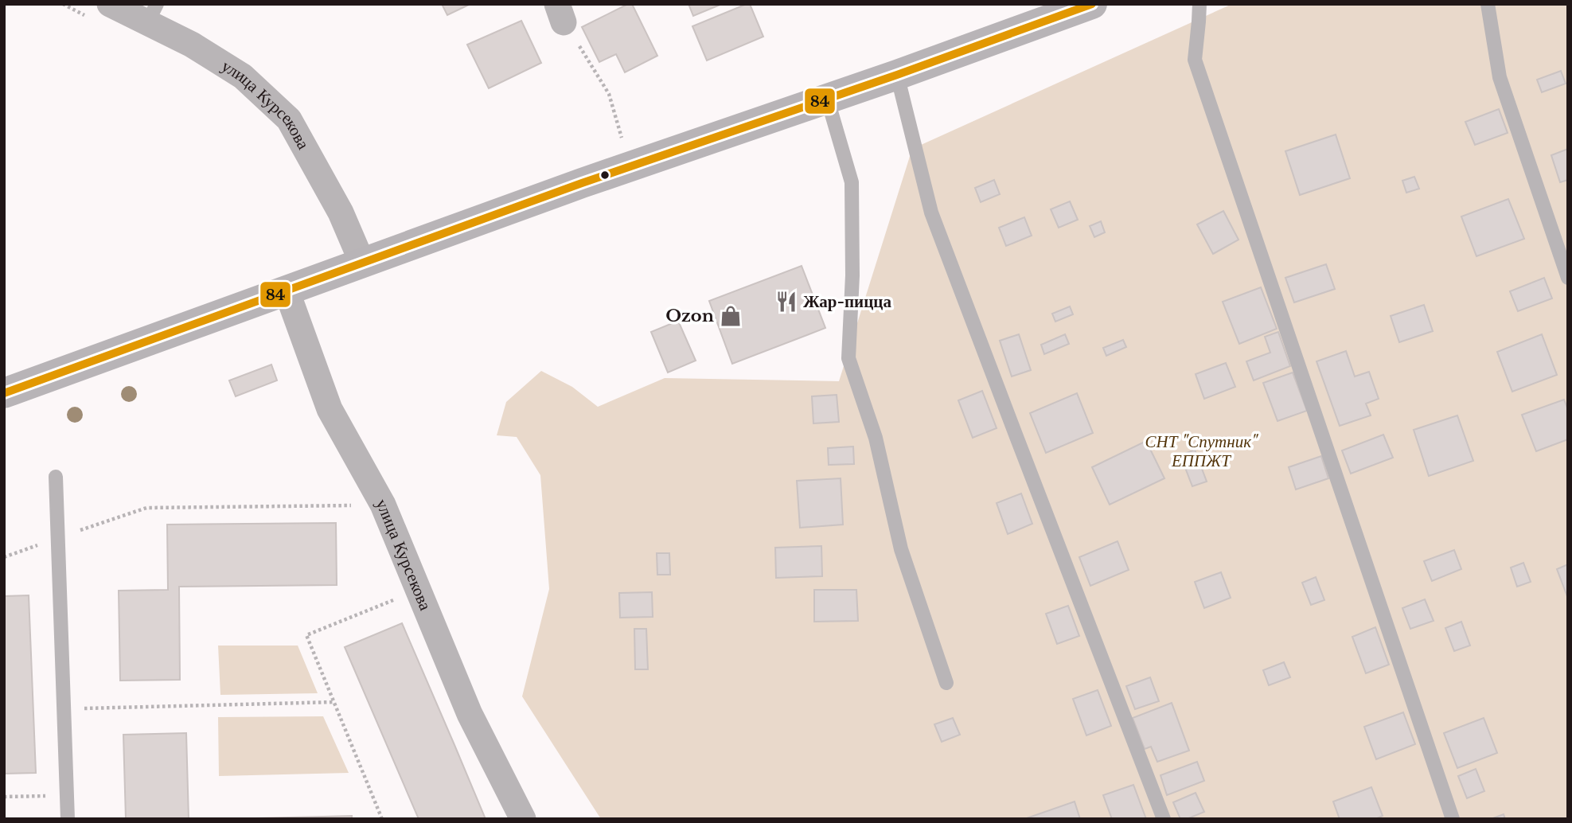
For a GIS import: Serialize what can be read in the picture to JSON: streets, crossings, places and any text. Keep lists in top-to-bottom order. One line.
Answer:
{"streets":{"street":["улица Курсекова"]},"parks":["СНТ \"Спутник\" ЕППЖТ"],"places":{"restaurant":["Жар-пицца"],"shop":["Ozon"]},"lines":["transit line 84"]}
